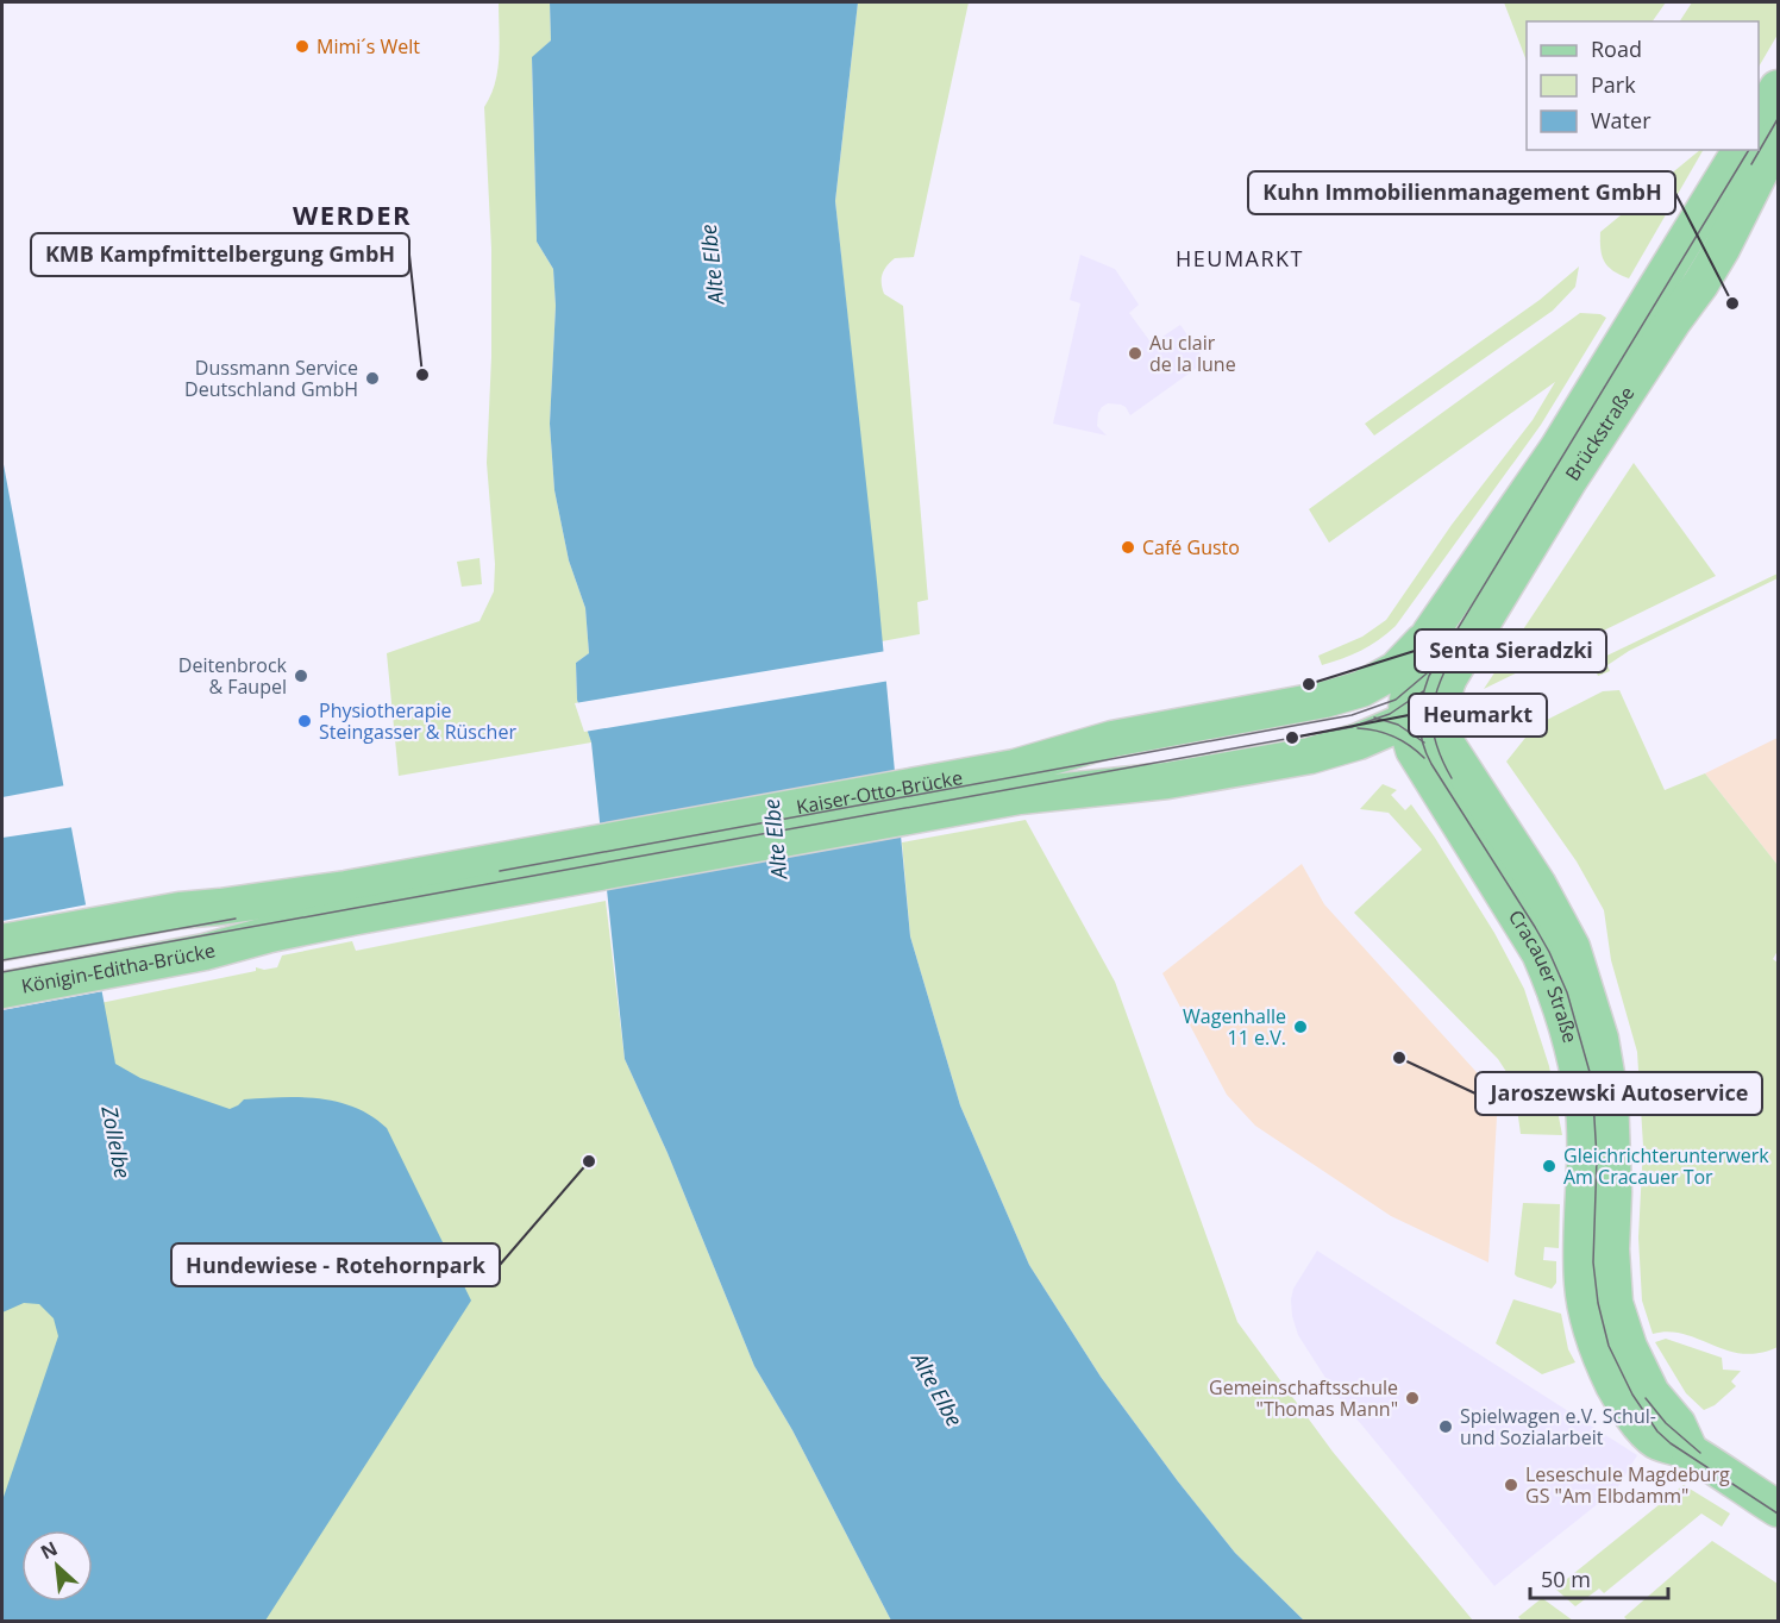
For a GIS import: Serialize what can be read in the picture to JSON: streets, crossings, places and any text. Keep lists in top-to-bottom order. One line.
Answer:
{"streets":{"main road":["Brückstraße","Kaiser-Otto-Brücke","Königin-Editha-Brücke","Cracauer Straße"]},"crossings":[["Brückstraße","Kaiser-Otto-Brücke"],["Brückstraße","Cracauer Straße"],["Kaiser-Otto-Brücke","Königin-Editha-Brücke"],["Kaiser-Otto-Brücke","Cracauer Straße"]],"districts":["WERDER","HEUMARKT"],"water":["Alte Elbe","Zollelbe"],"places":["Mimi´s Welt","Kuhn Immobilienmanagement GmbH","Au clair de la lune","KMB Kampfmittelbergung GmbH","Dussmann Service Deutschland GmbH","Café Gusto","Deitenbrock & Faupel","Senta Sieradzki","Physiotherapie Steingasser & Rüscher","Heumarkt","Wagenhalle 11 e.V.","Jaroszewski Autoservice","Hundewiese - Rotehornpark","Gleichrichterunterwerk Am Cracauer Tor","Gemeinschaftsschule \"Thomas Mann\"","Spielwagen e.V. Schul- und Sozialarbeit","Leseschule Magdeburg GS \"Am Elbdamm\""],"legend":["Road","Park","Water"],"scale_bar":"50 m","north":"top left"}
